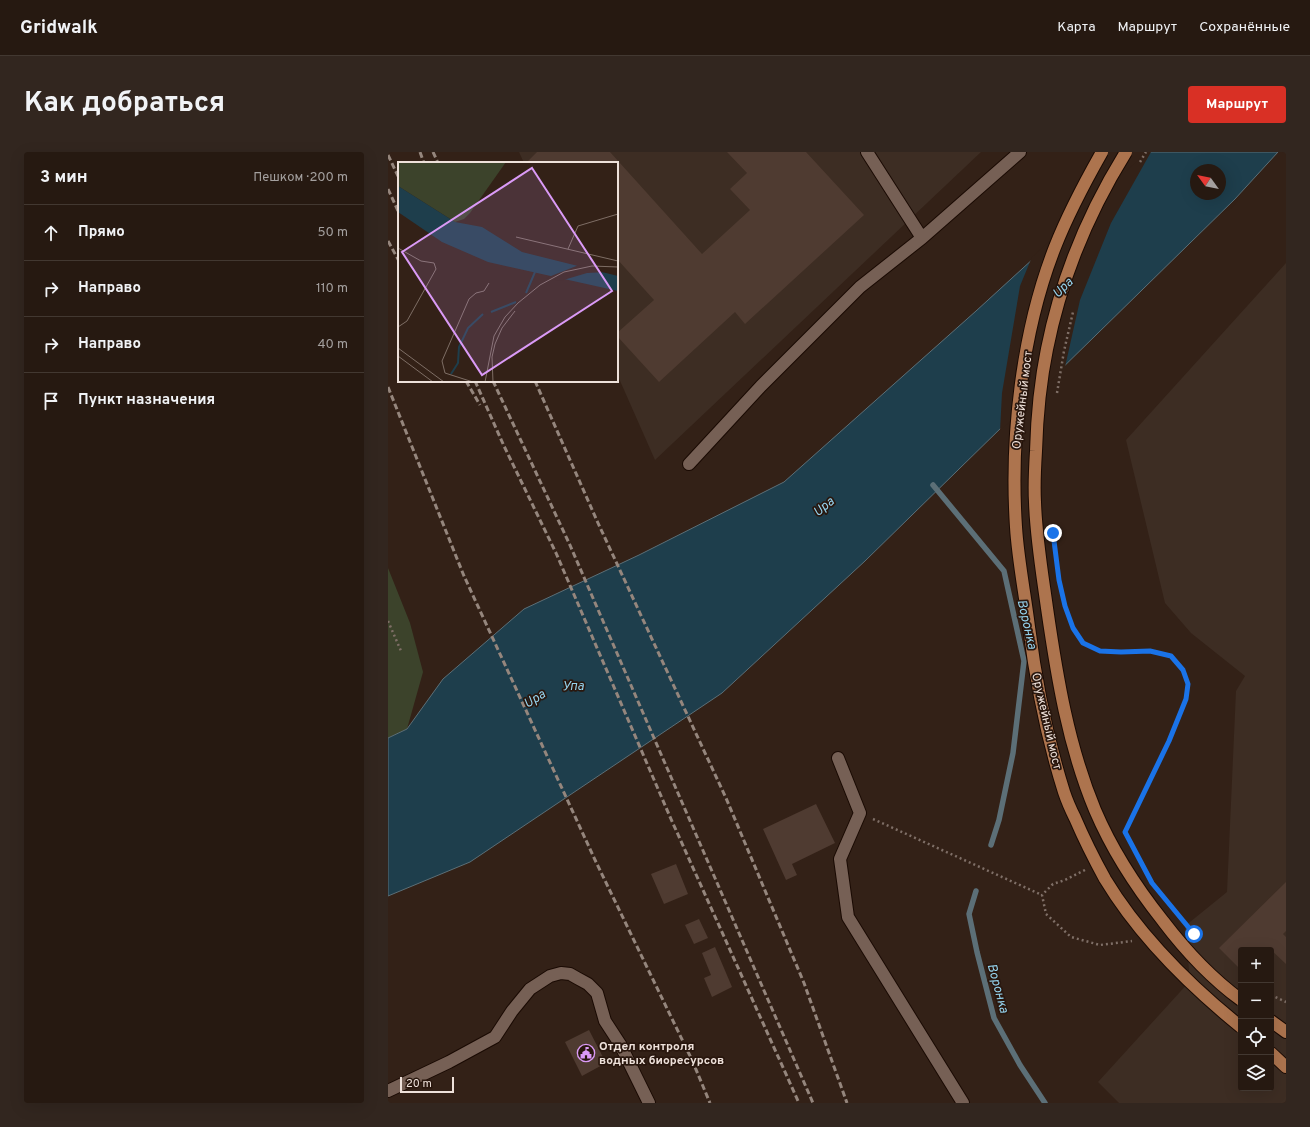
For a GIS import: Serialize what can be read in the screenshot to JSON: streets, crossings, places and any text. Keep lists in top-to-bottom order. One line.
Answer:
{"streets":{"main road":["Оружейный мост"]},"water":["Upa","Воронка","Упа"],"places":{"public building":["Отдел контроля водных биоресурсов"]},"scale_bar":"20 m","north":"top left","page":{"header":"Gridwalk","nav":["Карта","Маршрут","Сохранённые"],"title":"Как добраться","buttons":"Маршрут","heading":["3 мин","Пешком · 200 m"],"list":[["Прямо","50 m"],["Направо","110 m"],["Направо","40 m"],"Пункт назначения"],"map_buttons":["+","−"],"scale":"20 m"}}
